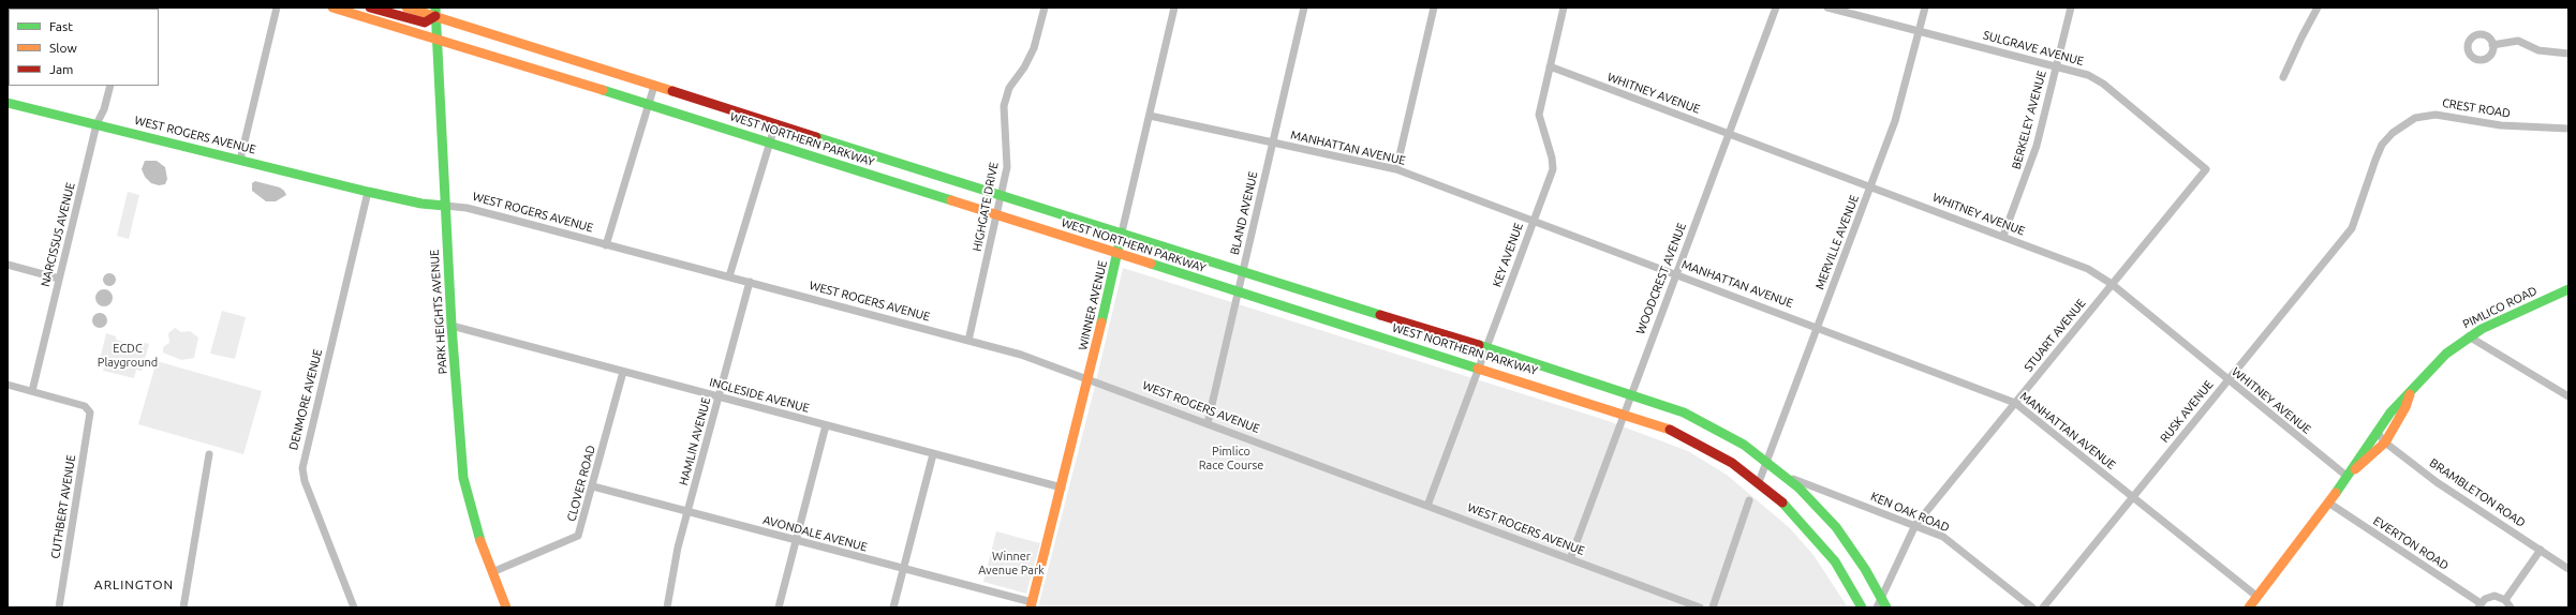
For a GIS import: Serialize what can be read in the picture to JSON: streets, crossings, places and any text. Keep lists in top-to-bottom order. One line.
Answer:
{"streets":{"main road":["WEST ROGERS AVENUE","WEST NORTHERN PARKWAY","WINNER AVENUE","PIMLICO ROAD","PARK HEIGHTS AVENUE"],"street":["SULGRAVE AVENUE","WHITNEY AVENUE","CREST ROAD","BERKELEY AVENUE","MANHATTAN AVENUE","HIGHGATE DRIVE","BLAND AVENUE","NARCISSUS AVENUE","MERVILLE AVENUE","KEY AVENUE","WOODCREST AVENUE","STUART AVENUE","INGLESIDE AVENUE","DENMORE AVENUE","RUSK AVENUE","HAMLIN AVENUE","CLOVER ROAD","BRAMBLETON ROAD","CUTHBERT AVENUE","KEN OAK ROAD","AVONDALE AVENUE","EVERTON ROAD"]},"crossings":[["SULGRAVE AVENUE","BERKELEY AVENUE"],["SULGRAVE AVENUE","MERVILLE AVENUE"],["SULGRAVE AVENUE","STUART AVENUE"],["WHITNEY AVENUE","BERKELEY AVENUE"],["WHITNEY AVENUE","MERVILLE AVENUE"],["WHITNEY AVENUE","KEY AVENUE"],["WHITNEY AVENUE","WOODCREST AVENUE"],["WHITNEY AVENUE","PIMLICO ROAD"],["WHITNEY AVENUE","STUART AVENUE"],["WHITNEY AVENUE","RUSK AVENUE"],["CREST ROAD","RUSK AVENUE"],["WEST ROGERS AVENUE","HIGHGATE DRIVE"],["WEST ROGERS AVENUE","BLAND AVENUE"],["WEST ROGERS AVENUE","NARCISSUS AVENUE"],["WEST ROGERS AVENUE","KEY AVENUE"],["WEST ROGERS AVENUE","WOODCREST AVENUE"],["WEST ROGERS AVENUE","WINNER AVENUE"],["WEST ROGERS AVENUE","PARK HEIGHTS AVENUE"],["WEST ROGERS AVENUE","DENMORE AVENUE"],["WEST ROGERS AVENUE","HAMLIN AVENUE"],["WEST NORTHERN PARKWAY","HIGHGATE DRIVE"],["WEST NORTHERN PARKWAY","BLAND AVENUE"],["WEST NORTHERN PARKWAY","MERVILLE AVENUE"],["WEST NORTHERN PARKWAY","KEY AVENUE"],["WEST NORTHERN PARKWAY","WOODCREST AVENUE"],["WEST NORTHERN PARKWAY","WINNER AVENUE"],["WEST NORTHERN PARKWAY","PARK HEIGHTS AVENUE"],["WEST NORTHERN PARKWAY","STUART AVENUE"],["WEST NORTHERN PARKWAY","KEN OAK ROAD"],["MANHATTAN AVENUE","BLAND AVENUE"],["MANHATTAN AVENUE","MERVILLE AVENUE"],["MANHATTAN AVENUE","KEY AVENUE"],["MANHATTAN AVENUE","WOODCREST AVENUE"],["MANHATTAN AVENUE","WINNER AVENUE"],["MANHATTAN AVENUE","PIMLICO ROAD"],["MANHATTAN AVENUE","STUART AVENUE"],["MANHATTAN AVENUE","RUSK AVENUE"],["NARCISSUS AVENUE","CUTHBERT AVENUE"],["WINNER AVENUE","INGLESIDE AVENUE"],["WINNER AVENUE","AVONDALE AVENUE"],["PIMLICO ROAD","BRAMBLETON ROAD"],["PIMLICO ROAD","EVERTON ROAD"],["PARK HEIGHTS AVENUE","INGLESIDE AVENUE"],["PARK HEIGHTS AVENUE","CLOVER ROAD"],["STUART AVENUE","KEN OAK ROAD"],["INGLESIDE AVENUE","HAMLIN AVENUE"],["INGLESIDE AVENUE","CLOVER ROAD"],["HAMLIN AVENUE","AVONDALE AVENUE"],["CLOVER ROAD","AVONDALE AVENUE"]],"districts":["ARLINGTON"],"parks":["ECDC Playground","Pimlico Race Course","Winner Avenue Park"],"legend":["Fast","Slow","Jam"]}
